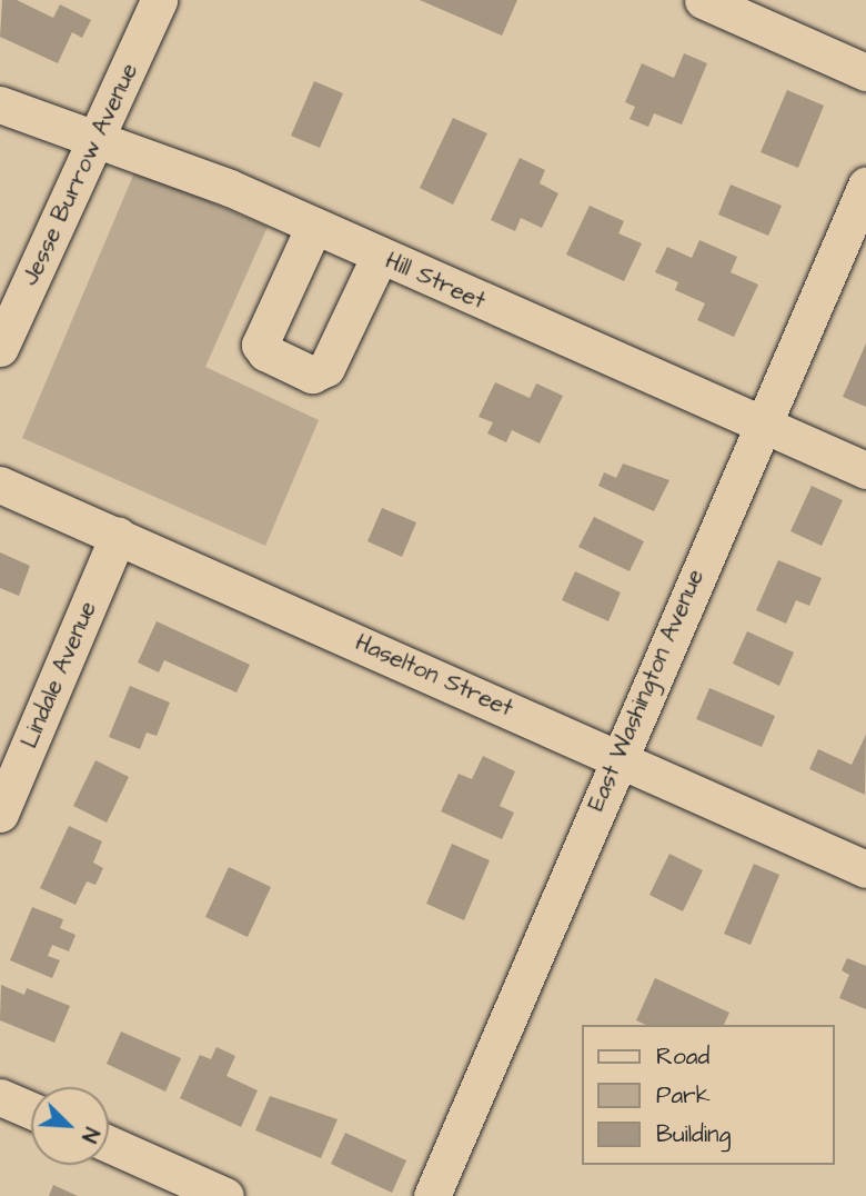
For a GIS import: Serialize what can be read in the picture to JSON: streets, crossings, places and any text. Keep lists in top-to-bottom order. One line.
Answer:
{"streets":{"street":["Jesse Burrow Avenue","Hill Street","Lindale Avenue","Haselton Street","East Washington Avenue"]},"crossings":[["Jesse Burrow Avenue","Hill Street"],["Hill Street","East Washington Avenue"],["Lindale Avenue","Haselton Street"],["Haselton Street","East Washington Avenue"]],"legend":["Road","Park","Building"],"north":"bottom right"}
